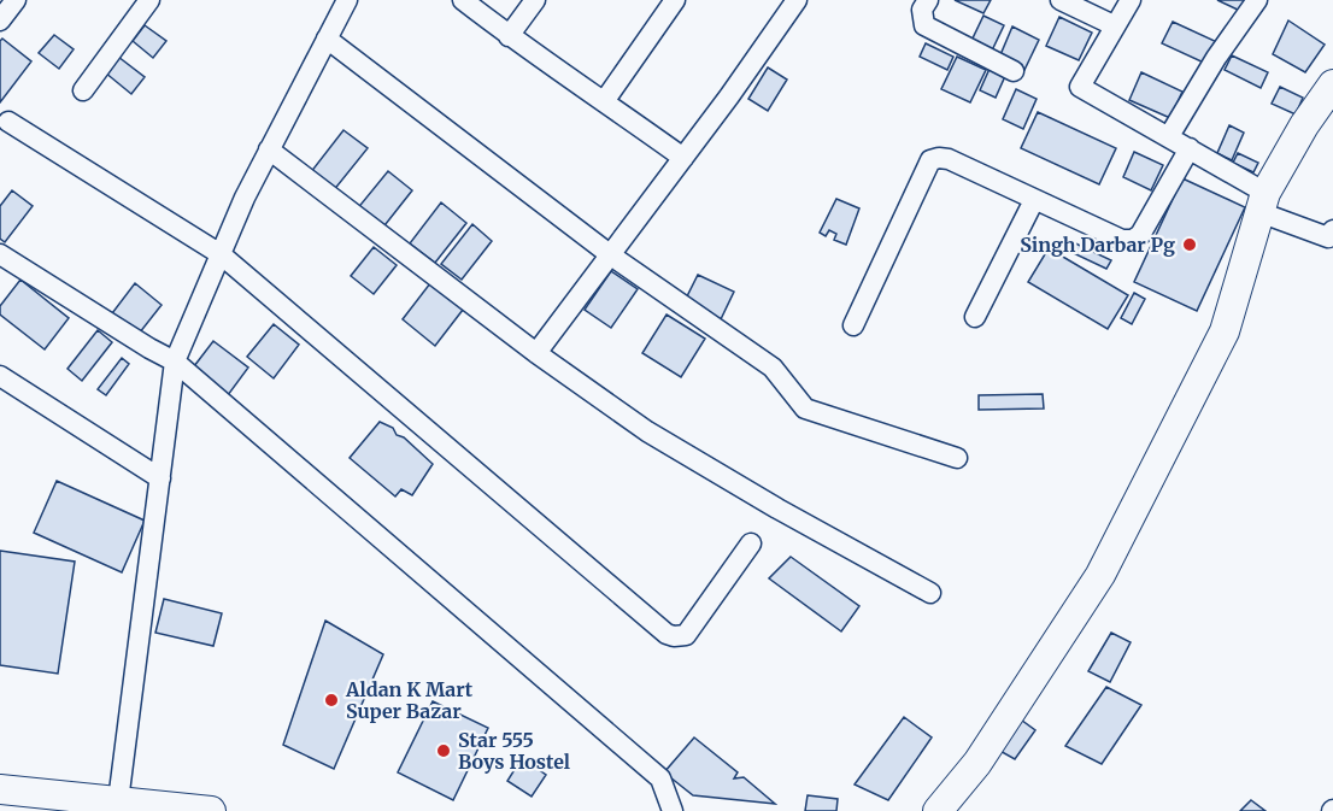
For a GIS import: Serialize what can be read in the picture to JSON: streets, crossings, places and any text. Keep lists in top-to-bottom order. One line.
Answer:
{"places":["Singh Darbar Pg","Aldan K Mart Super Bazar","Star 555 Boys Hostel"]}
